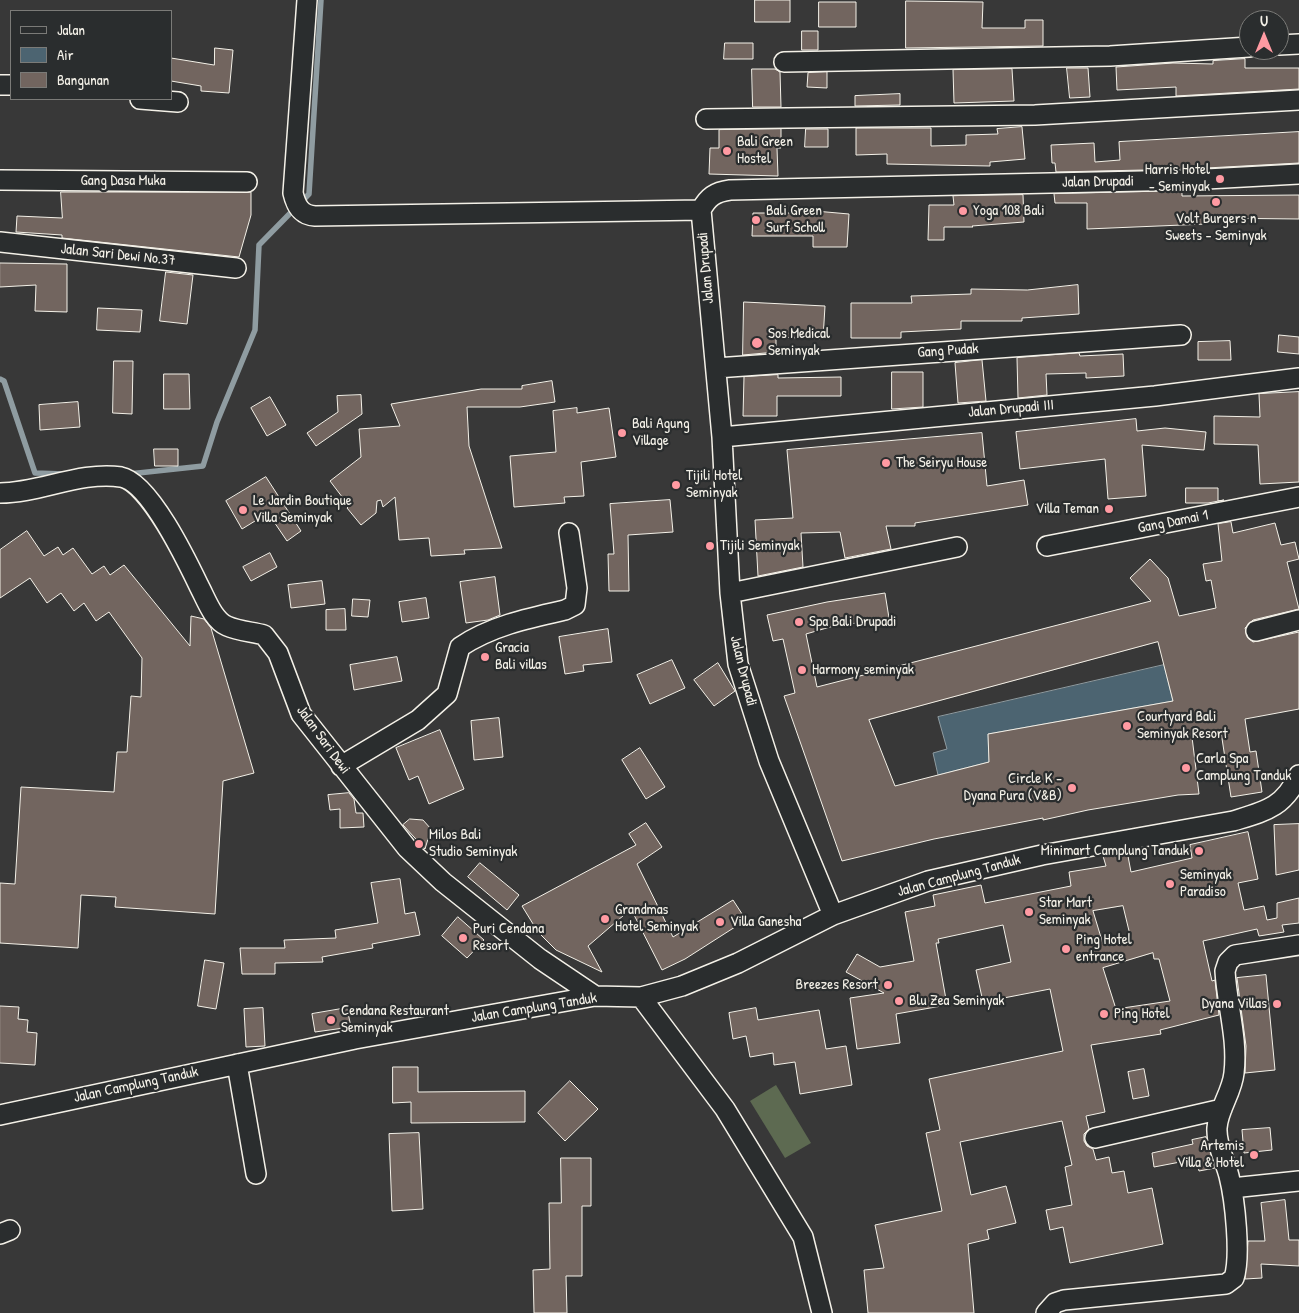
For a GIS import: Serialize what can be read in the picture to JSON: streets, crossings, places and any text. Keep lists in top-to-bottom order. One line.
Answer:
{"streets":{"street":["Gang Dasa Muka","Jalan Drupadi","Jalan Sari Dewi No.37","Gang Pudak","Jalan Drupadi III","Gang Damai 1","Jalan Sari Dewi","Jalan Camplung Tanduk"]},"crossings":[["Jalan Drupadi","Gang Pudak"],["Jalan Drupadi","Jalan Drupadi III"],["Jalan Drupadi","Jalan Camplung Tanduk"],["Jalan Sari Dewi","Jalan Camplung Tanduk"]],"places":["Bali Green Hostel","Harris Hotel - Seminyak","Volt Burgers n Sweets - Seminyak","Yoga 108 Bali","Bali Green Surf Scholl","Sos Medical Seminyak","Bali Agung Village","The Seiryu House","Tijili Hotel Seminyak","Villa Teman","Le Jardin Boutique Villa Seminyak","Tijili Seminyak","Spa Bali Drupadi","Gracia Bali villas","Harmony seminyak","Courtyard Bali Seminyak Resort","Carla Spa Camplung Tanduk","Circle K - Dyana Pura (V&B)","Milos Bali Studio Seminyak","Minimart Camplung Tanduk","Seminyak Paradiso","Star Mart Seminyak","Grandmas Hotel Seminyak","Villa Ganesha","Puri Cendana Resort","Ping Hotel entrance","Breezes Resort","Blu Zea Seminyak","Dyana Villas","Ping Hotel","Cendana Restaurant Seminyak","Artemis Villa & Hotel"],"legend":["Jalan","Air","Bangunan"],"north":"top"}
